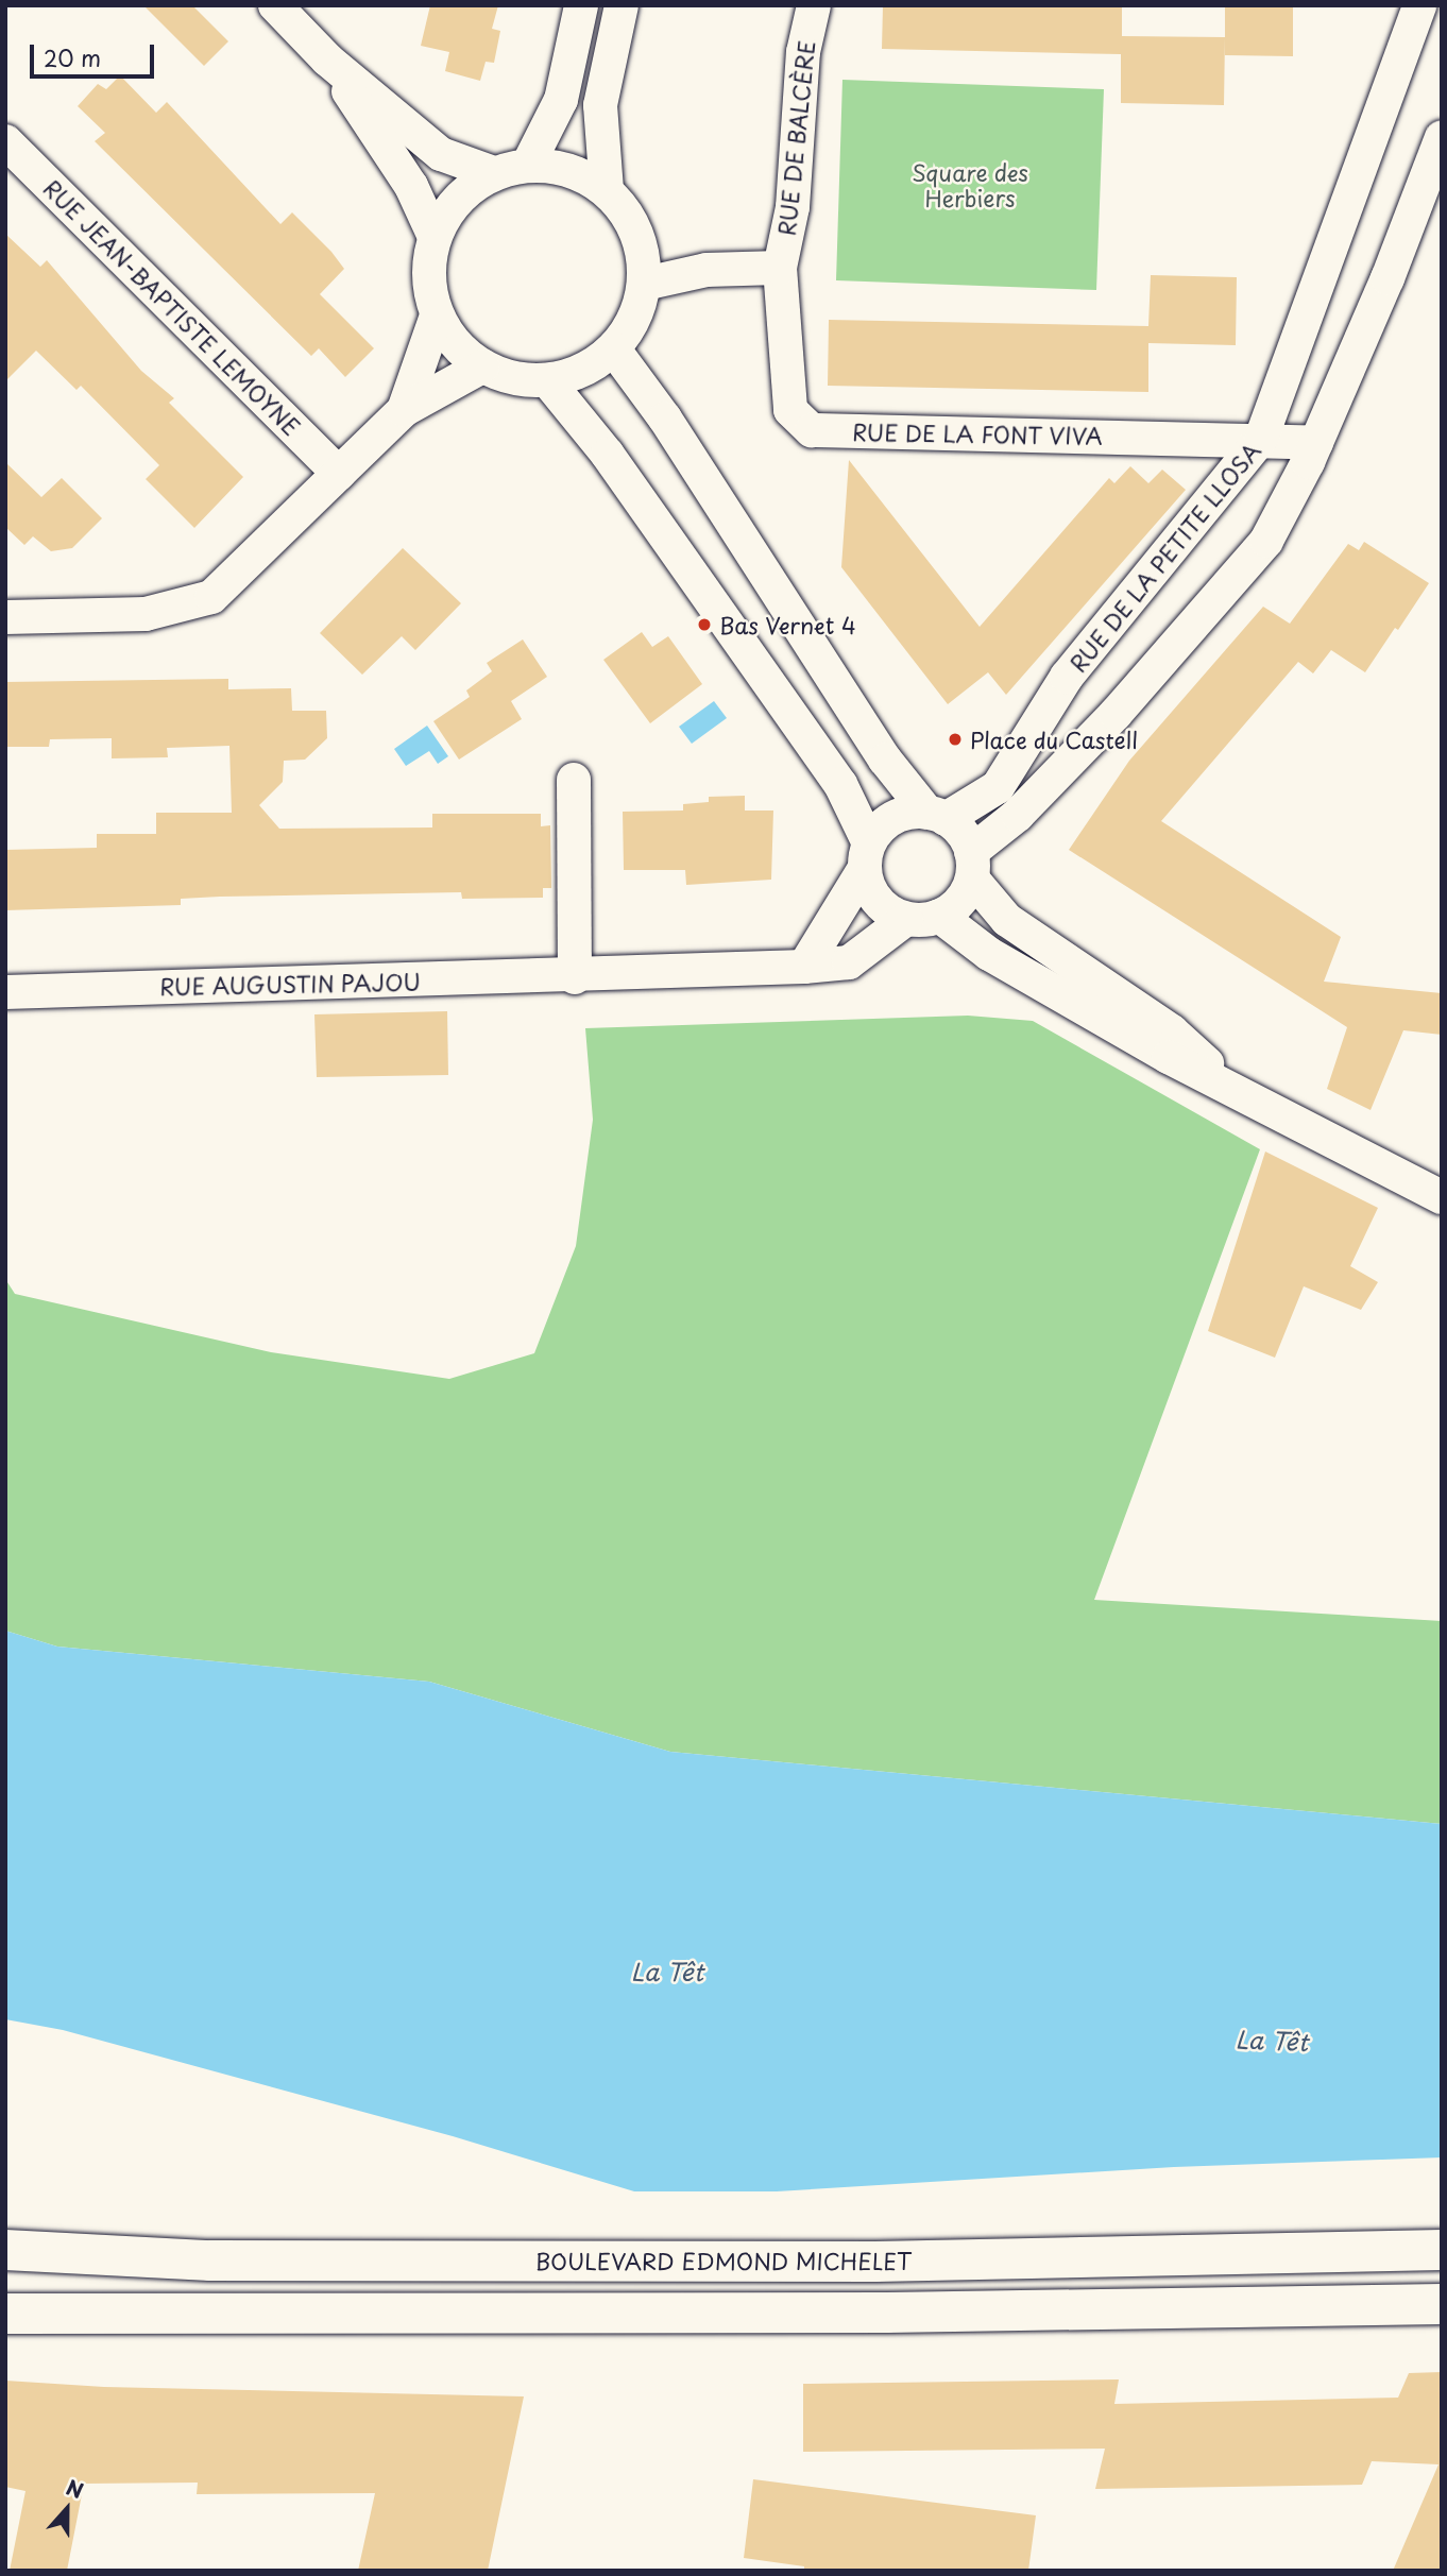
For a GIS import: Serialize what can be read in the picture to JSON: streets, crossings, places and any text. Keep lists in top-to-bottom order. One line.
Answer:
{"streets":{"highway":["BOULEVARD EDMOND MICHELET"],"street":["RUE DE BALCÈRE","RUE JEAN-BAPTISTE LEMOYNE","RUE DE LA FONT VIVA","RUE DE LA PETITE LLOSA","RUE AUGUSTIN PAJOU"]},"crossings":[["RUE DE BALCÈRE","RUE DE LA FONT VIVA"],["RUE DE LA FONT VIVA","RUE DE LA PETITE LLOSA"],["RUE DE LA PETITE LLOSA","RUE AUGUSTIN PAJOU"]],"water":["La Têt"],"parks":["Square des Herbiers"],"places":["Bas Vernet 4","Place du Castell"],"scale_bar":"20 m","north":"top"}
